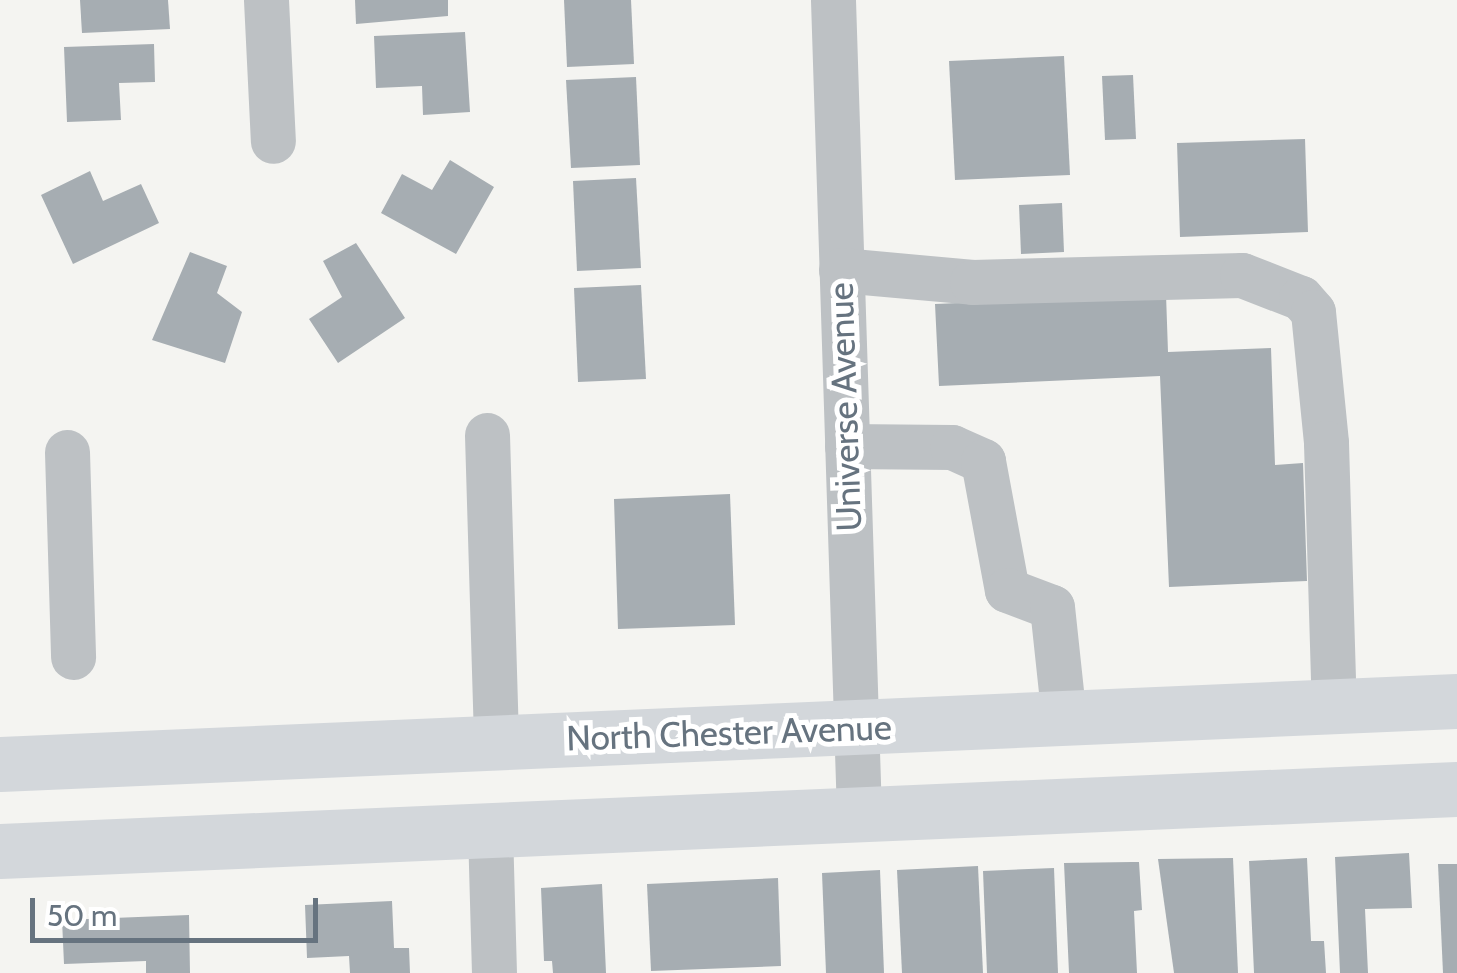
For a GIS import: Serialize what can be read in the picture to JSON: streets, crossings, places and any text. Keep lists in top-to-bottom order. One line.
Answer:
{"streets":{"main road":["North Chester Avenue"],"street":["Universe Avenue"]},"crossings":[["Universe Avenue","North Chester Avenue"]],"scale_bar":"50 m"}
